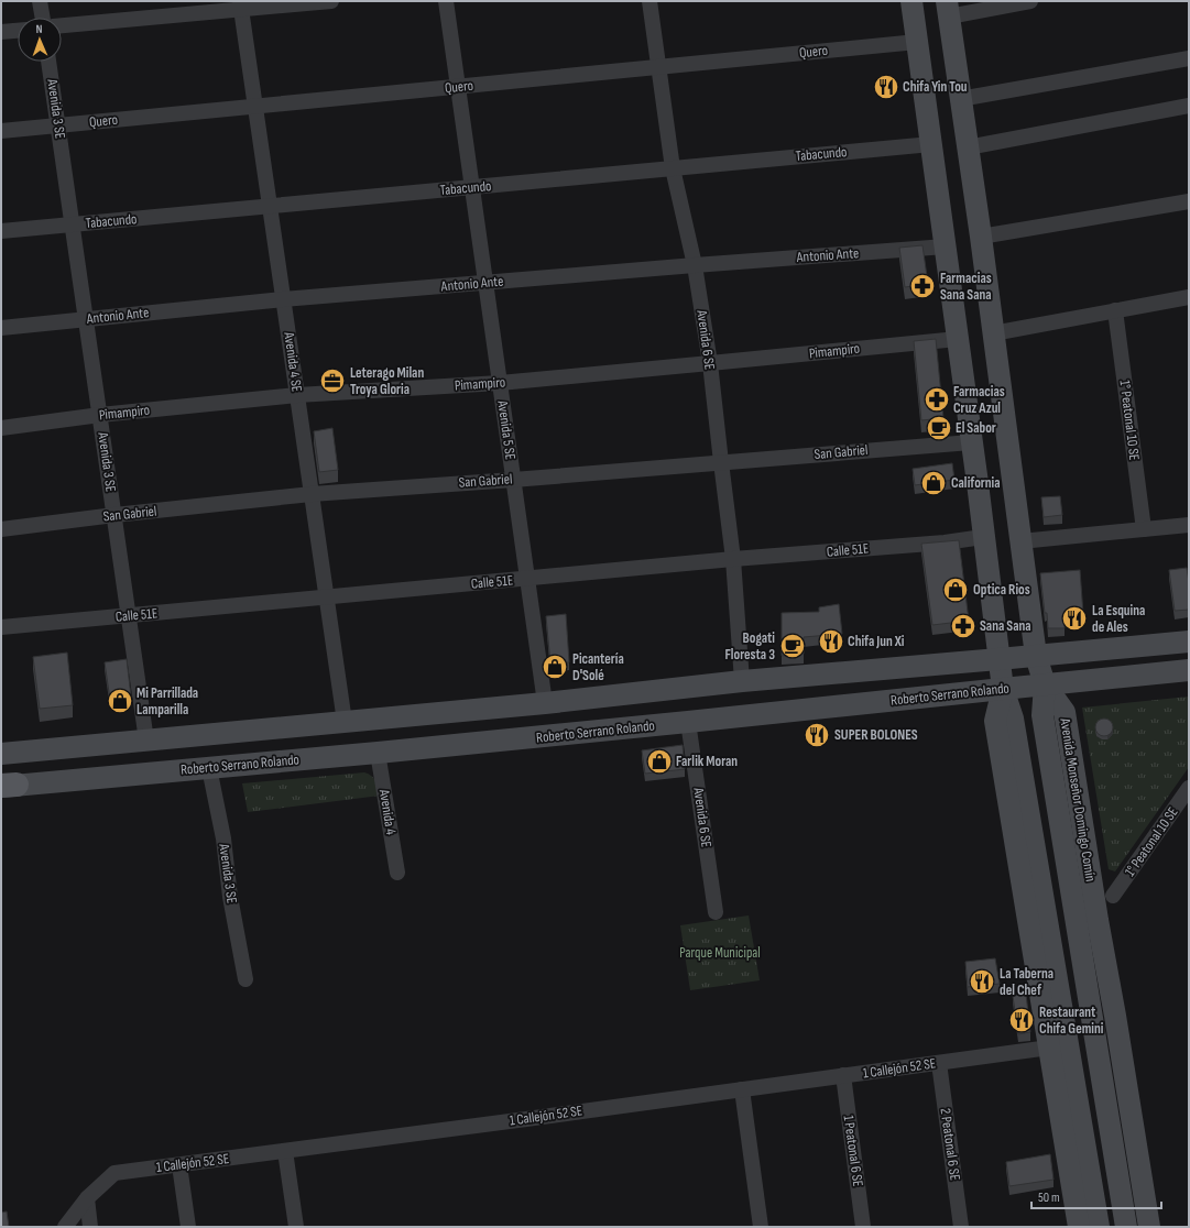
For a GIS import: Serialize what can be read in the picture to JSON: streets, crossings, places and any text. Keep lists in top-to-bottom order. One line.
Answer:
{"streets":{"main road":["Roberto Serrano Rolando","Avenida Monseñor Domingo Comín"],"street":["Quero","Avenida 3 SE","Tabacundo","Antonio Ante","Avenida 6 SE","Pimampiro","Avenida 4 SE","1° Peatonal 10 SE","Avenida 5 SE","San Gabriel","Calle 51E","Avenida 4","1 Callejón 52 SE","2 Peatonal 6 SE","1 Peatonal 6 SE"]},"crossings":[["Quero","Avenida 3 SE"],["Quero","Avenida 6 SE"],["Quero","Avenida 4 SE"],["Quero","Avenida 5 SE"],["Avenida 3 SE","Tabacundo"],["Avenida 3 SE","Antonio Ante"],["Avenida 3 SE","Pimampiro"],["Avenida 3 SE","San Gabriel"],["Avenida 3 SE","Calle 51E"],["Avenida 3 SE","Roberto Serrano Rolando"],["Tabacundo","Avenida 6 SE"],["Tabacundo","Avenida 4 SE"],["Tabacundo","Avenida 5 SE"],["Antonio Ante","Avenida 6 SE"],["Antonio Ante","Avenida 4 SE"],["Antonio Ante","Avenida 5 SE"],["Avenida 6 SE","Pimampiro"],["Avenida 6 SE","San Gabriel"],["Avenida 6 SE","Calle 51E"],["Avenida 6 SE","Roberto Serrano Rolando"],["Pimampiro","Avenida 4 SE"],["Pimampiro","Avenida 5 SE"],["Avenida 4 SE","San Gabriel"],["Avenida 4 SE","Calle 51E"],["Avenida 4 SE","Roberto Serrano Rolando"],["Avenida 5 SE","San Gabriel"],["Avenida 5 SE","Calle 51E"],["Avenida 5 SE","Roberto Serrano Rolando"],["Roberto Serrano Rolando","Avenida Monseñor Domingo Comín"],["Roberto Serrano Rolando","Avenida 4"],["1 Callejón 52 SE","2 Peatonal 6 SE"],["1 Callejón 52 SE","1 Peatonal 6 SE"]],"parks":["Parque Municipal"],"places":{"restaurant":["Chifa Yin Tou","La Esquina de Ales","Chifa Jun Xi","SUPER BOLONES","La Taberna del Chef","Restaurant Chifa Gemini"],"pharmacy":["Farmacias Sana Sana","Farmacias Cruz Azul","Sana Sana"],"office":["Leterago Milan Troya Gloria"],"cafe":["El Sabor","Bogati Floresta 3"],"shop":["California","Optica Rios","Picantería D'Solé","Mi Parrillada Lamparilla","Farlik Moran"]},"scale_bar":"50 m","north":"top"}
